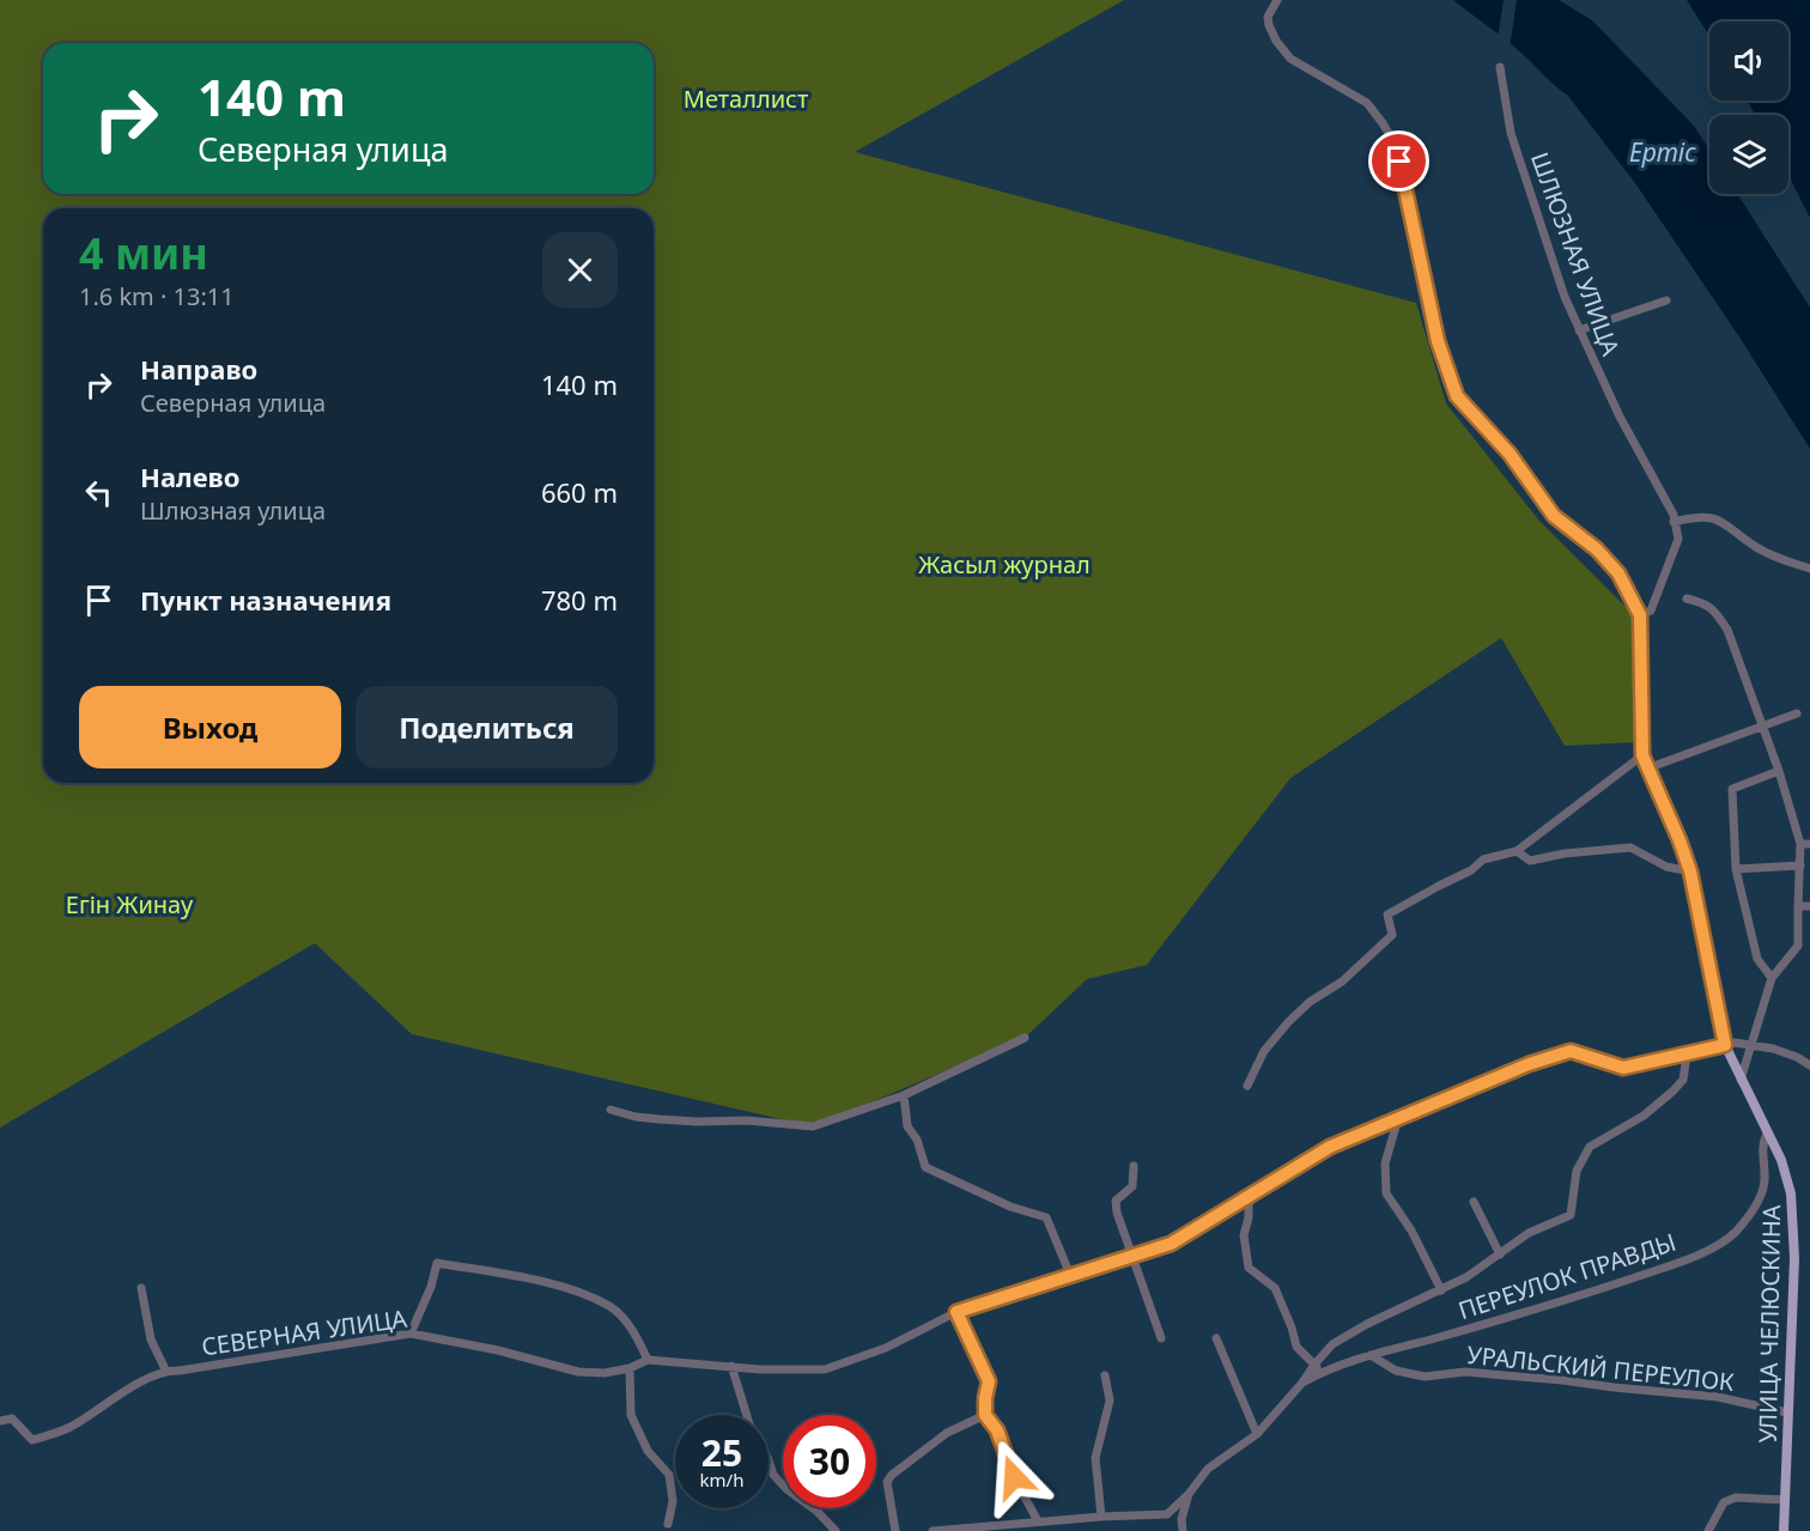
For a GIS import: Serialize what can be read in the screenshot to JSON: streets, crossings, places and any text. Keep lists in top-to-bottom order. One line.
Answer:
{"streets":{"main road":["УЛИЦА ЧЕЛЮСКИНА"],"street":["ШЛЮЗНАЯ УЛИЦА","ПЕРЕУЛОК ПРАВДЫ","СЕВЕРНАЯ УЛИЦА","УРАЛЬСКИЙ ПЕРЕУЛОК"]},"crossings":[["ПЕРЕУЛОК ПРАВДЫ","УЛИЦА ЧЕЛЮСКИНА"],["ПЕРЕУЛОК ПРАВДЫ","УРАЛЬСКИЙ ПЕРЕУЛОК"],["УЛИЦА ЧЕЛЮСКИНА","СЕВЕРНАЯ УЛИЦА"],["УЛИЦА ЧЕЛЮСКИНА","УРАЛЬСКИЙ ПЕРЕУЛОК"]],"water":["Ертіс"],"parks":["Металлист","Жасыл журнал","Егін Жинау"],"page":{"turn":["140 m","Северная улица"],"heading":["4 мин","1.6 km · 13:11"],"list":[{"name":"Направо","note":"Северная улица","value":"140 m"},{"name":"Налево","note":"Шлюзная улица","value":"660 m"},{"name":"Пункт назначения","value":"780 m"}],"buttons":["Выход","Поделиться"],"speed":"25 km/h","limit":"30"}}
